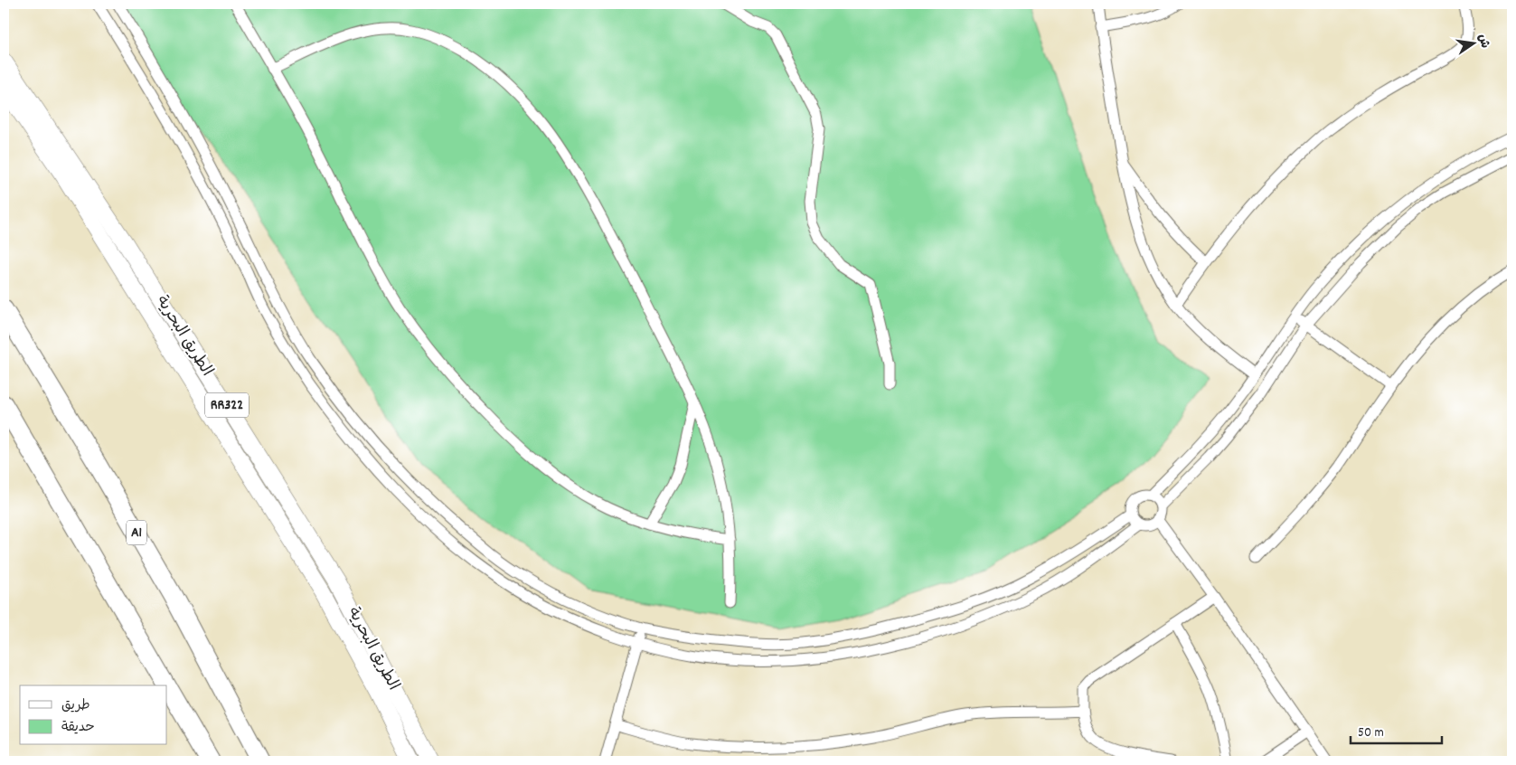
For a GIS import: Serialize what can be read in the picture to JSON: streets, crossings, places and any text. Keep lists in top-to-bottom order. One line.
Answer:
{"streets":{"highway":["A1"],"main road":["الطريق البحرية","RR322"]},"legend":["طريق","حديقة"],"scale_bar":"50 m","north":"right"}
